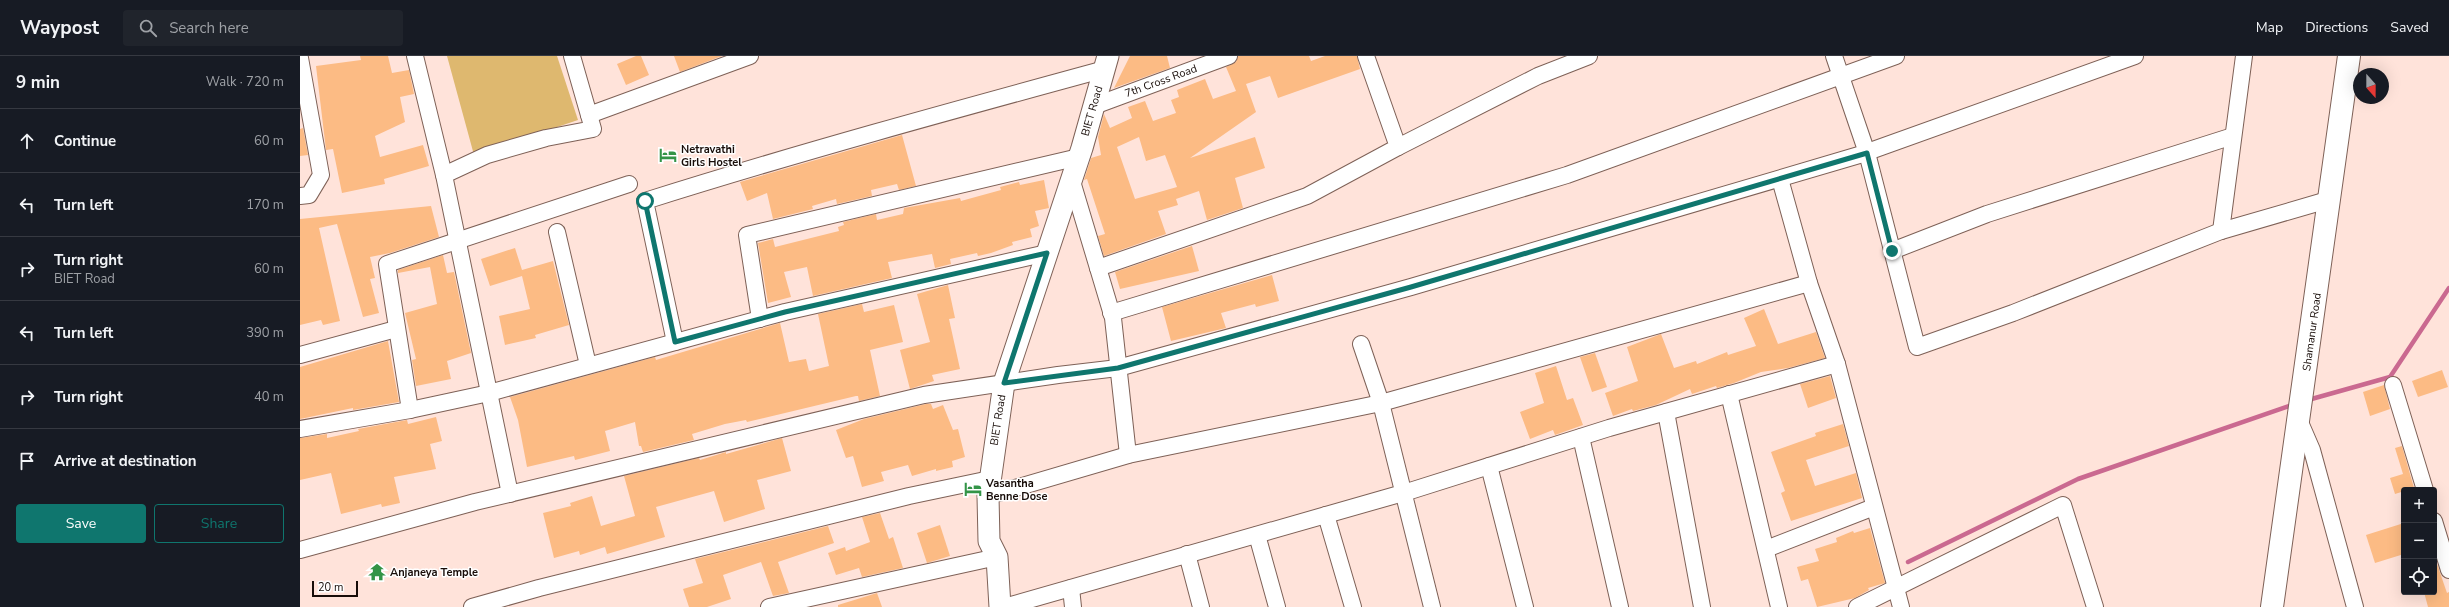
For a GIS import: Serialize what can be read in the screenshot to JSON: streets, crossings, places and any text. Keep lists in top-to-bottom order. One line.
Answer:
{"streets":{"main road":["Shamanur Road"],"street":["7th Cross Road","BIET Road"]},"crossings":[["7th Cross Road","BIET Road"]],"places":{"hotel":["Netravathi Girls Hostel","Vasantha Benne Dose"],"temple":["Anjaneya Temple"]},"scale_bar":"20 m","north":"bottom","page":{"header":"Waypost","search":"Search here","nav":["Map","Directions","Saved"],"heading":["9 min","Walk · 720 m"],"list":[["Continue","60 m"],["Turn left","170 m"],["Turn right","BIET Road","60 m"],["Turn left","390 m"],["Turn right","40 m"],"Arrive at destination"],"map_buttons":["+","−"],"buttons":["Save","Share"],"scale":"20 m"}}
